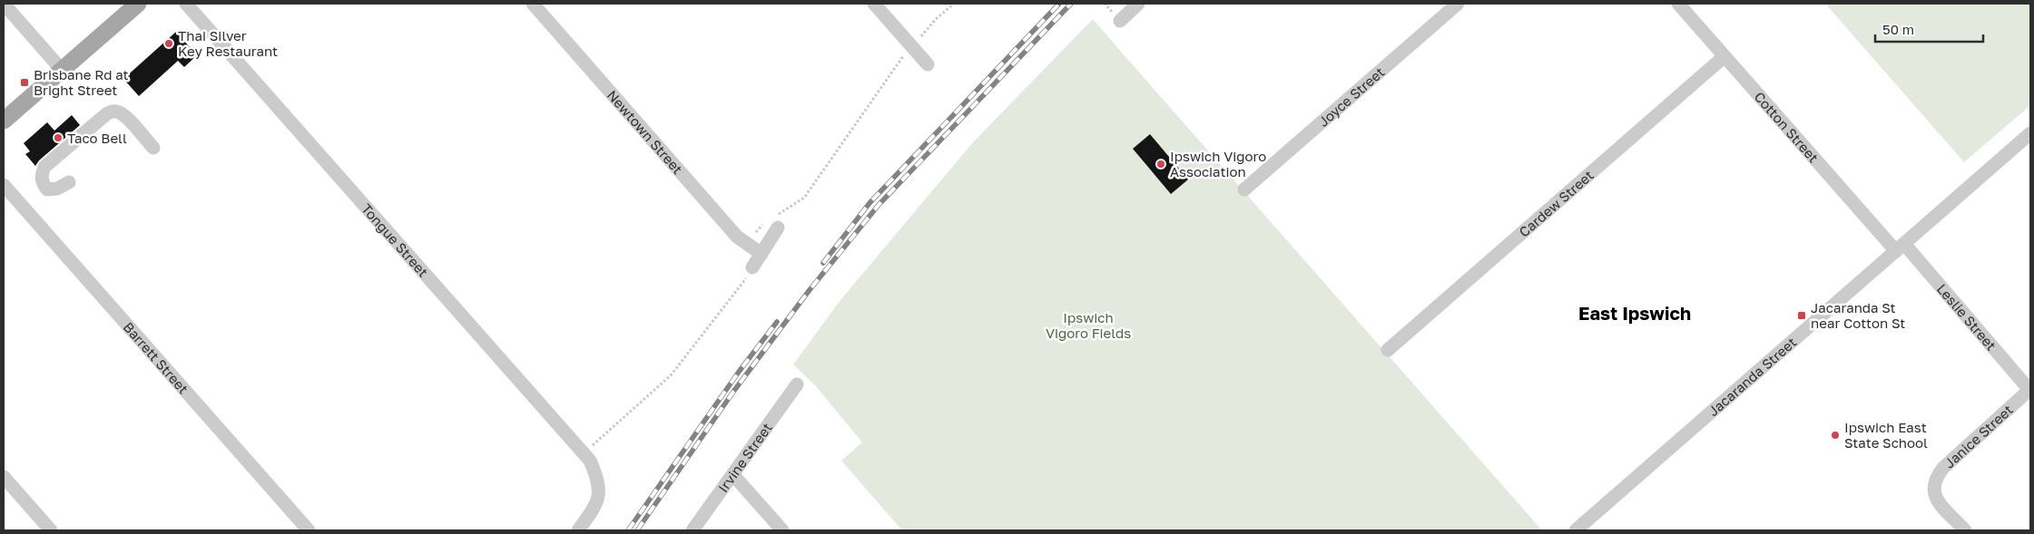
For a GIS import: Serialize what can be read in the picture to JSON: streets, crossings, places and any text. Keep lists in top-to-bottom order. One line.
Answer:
{"streets":{"street":["Joyce Street","Cotton Street","Newtown Street","Cardew Street","Tongue Street","Leslie Street","Barrett Street","Jacaranda Street","Janice Street","Irvine Street"]},"crossings":[["Cotton Street","Cardew Street"],["Cotton Street","Leslie Street"],["Cotton Street","Jacaranda Street"],["Leslie Street","Jacaranda Street"],["Leslie Street","Janice Street"]],"districts":["East Ipswich"],"parks":["Ipswich Vigoro Fields"],"places":{"other":["Thai Silver Key Restaurant","Taco Bell","Ipswich Vigoro Association","Ipswich East State School"],"transit":["Brisbane Rd at Bright Street","Jacaranda St near Cotton St"]},"scale_bar":"50 m"}
